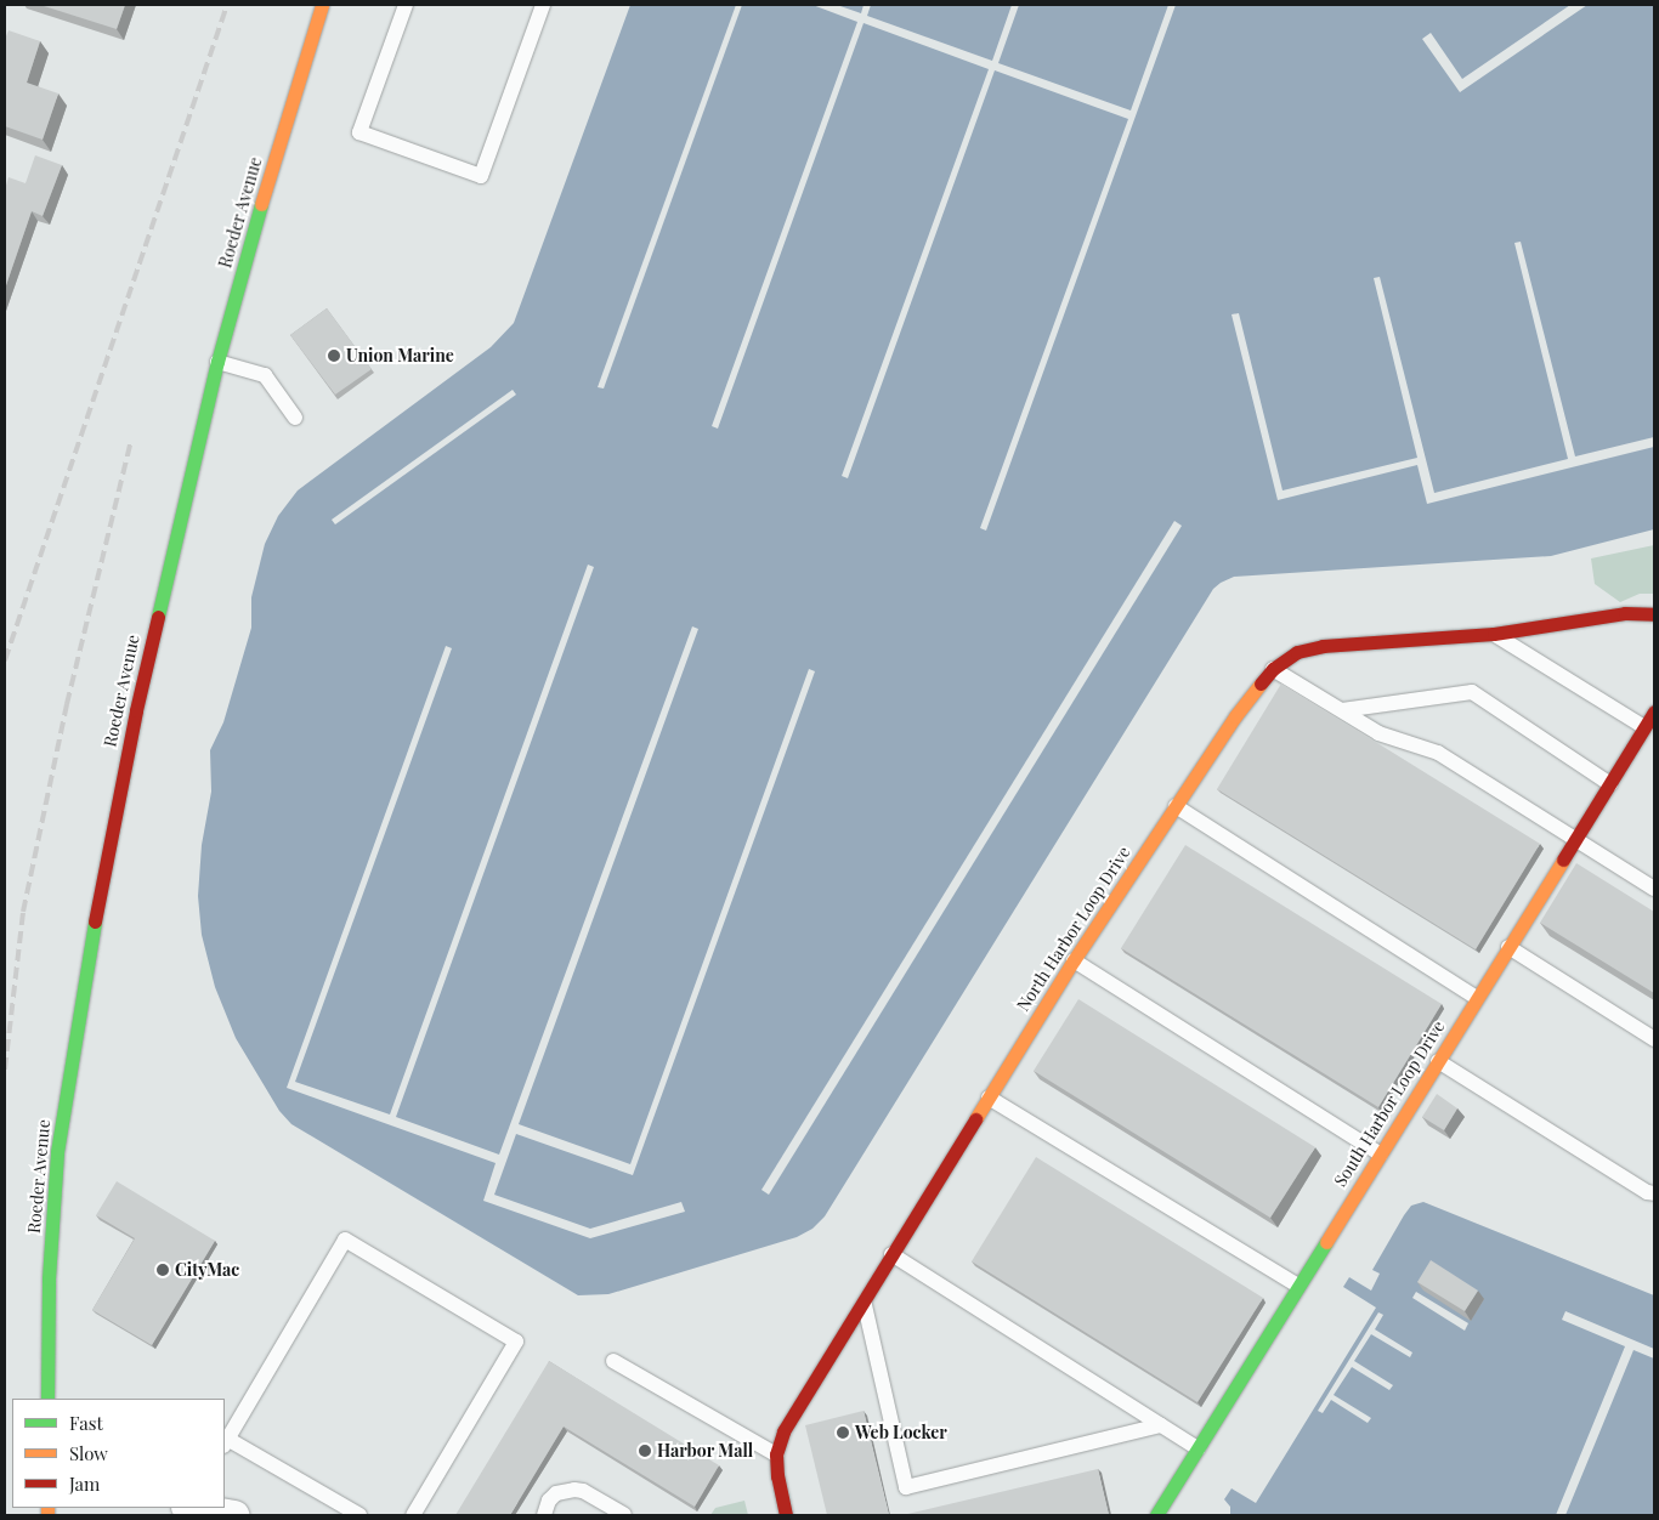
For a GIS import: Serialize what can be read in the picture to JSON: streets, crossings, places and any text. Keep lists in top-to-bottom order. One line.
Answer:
{"streets":{"street":["Roeder Avenue","North Harbor Loop Drive","South Harbor Loop Drive"]},"places":["Union Marine","CityMac","Web Locker","Harbor Mall"],"legend":["Fast","Slow","Jam"]}
